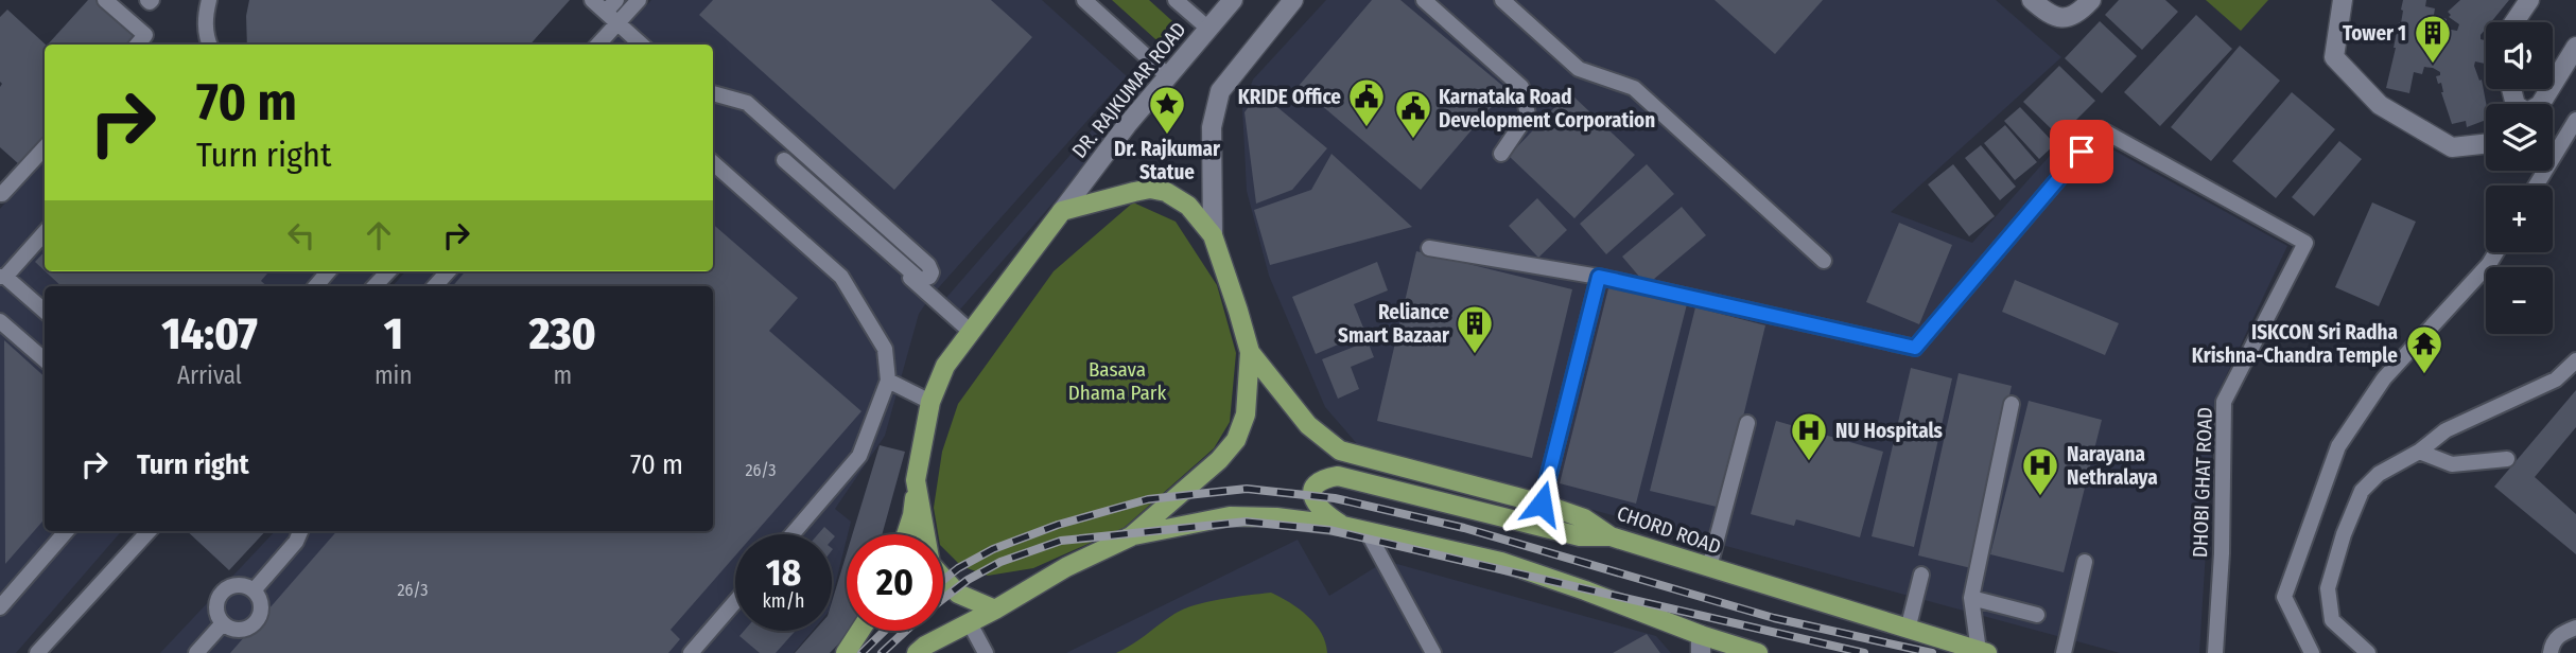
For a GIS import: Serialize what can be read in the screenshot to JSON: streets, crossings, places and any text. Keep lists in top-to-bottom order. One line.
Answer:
{"streets":{"main road":["DR. RAJKUMAR ROAD","CHORD ROAD"],"lane":["DHOBI GHAT ROAD"]},"parks":["Basava Dhama Park"],"places":{"building":["Tower 1","Reliance Smart Bazaar"],"public building":["KRIDE Office","Karnataka Road Development Corporation"],"place":["Dr. Rajkumar Statue"],"temple":["ISKCON Sri Radha Krishna-Chandra Temple"],"hospital":["NU Hospitals","Narayana Nethralaya"]},"house_numbers":["26/3","26/3"],"page":{"map_buttons":["+","−"],"turn":["70 m","Turn right"],"eta":["14:07","Arrival","1","min","230","m"],"list":[{"name":"Turn right","value":"70 m"}],"speed":"18 km/h","limit":"20"}}
